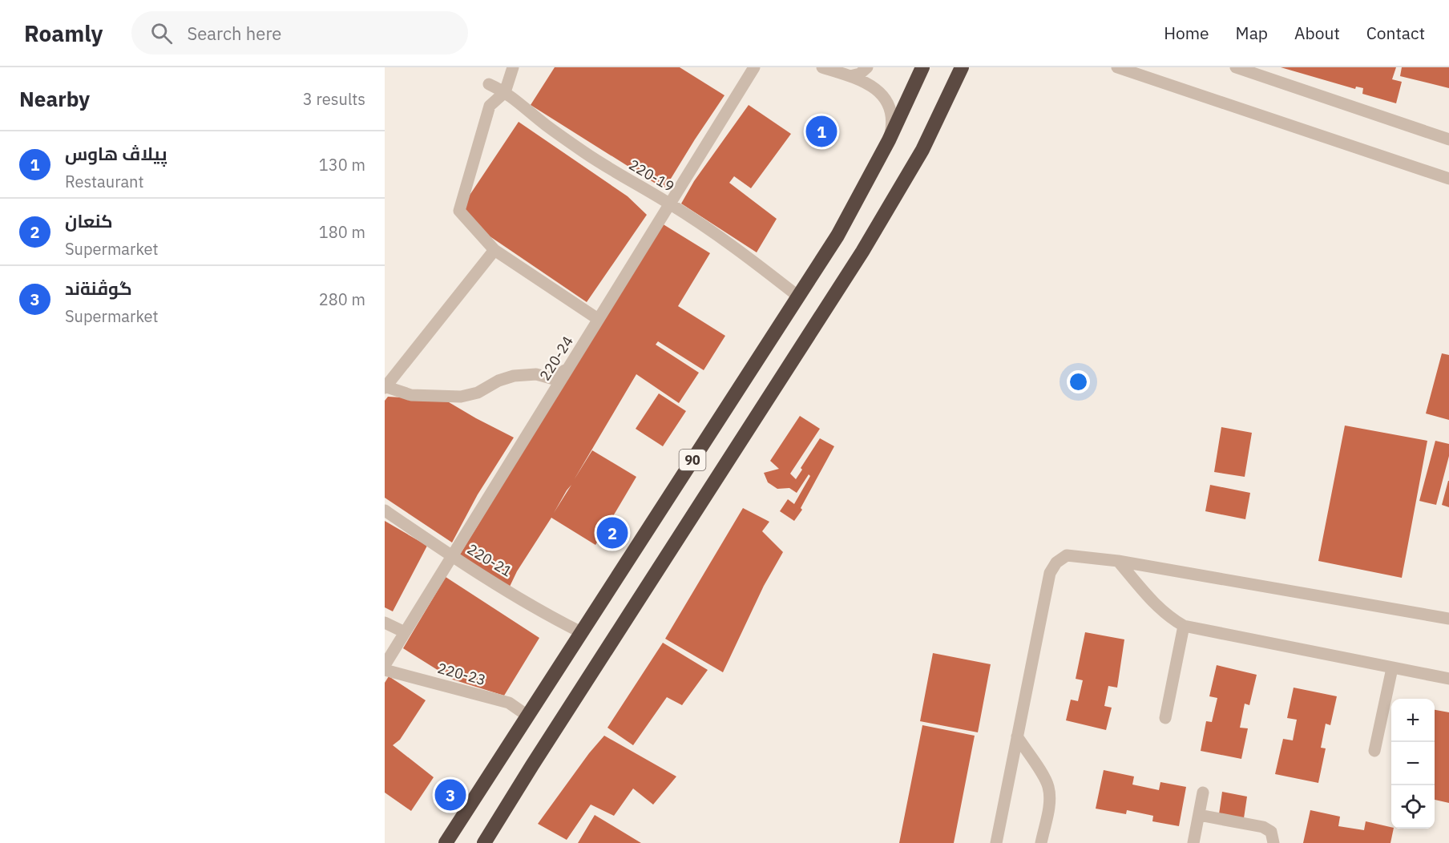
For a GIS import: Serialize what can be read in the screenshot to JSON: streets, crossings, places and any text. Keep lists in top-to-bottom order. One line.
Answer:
{"streets":{"highway":["90"],"street":["220-19","220-24","220-21","220-23"]},"crossings":[["220-19","220-24"],["220-19","90"],["220-24","220-21"],["90","220-21"],["90","220-23"]],"page":{"header":"Roamly","search":"Search here","nav":["Home","Map","About","Contact"],"heading":["Nearby","3 results"],"pins":["1","2","3"],"list":[{"mark":"1","name":"پيلاڤ هاوس","note":"Restaurant","value":"130 m"},{"mark":"2","name":"كنعان","note":"Supermarket","value":"180 m"},{"mark":"3","name":"گوڤنةند","note":"Supermarket","value":"280 m"}],"map_buttons":["+","−"]}}
